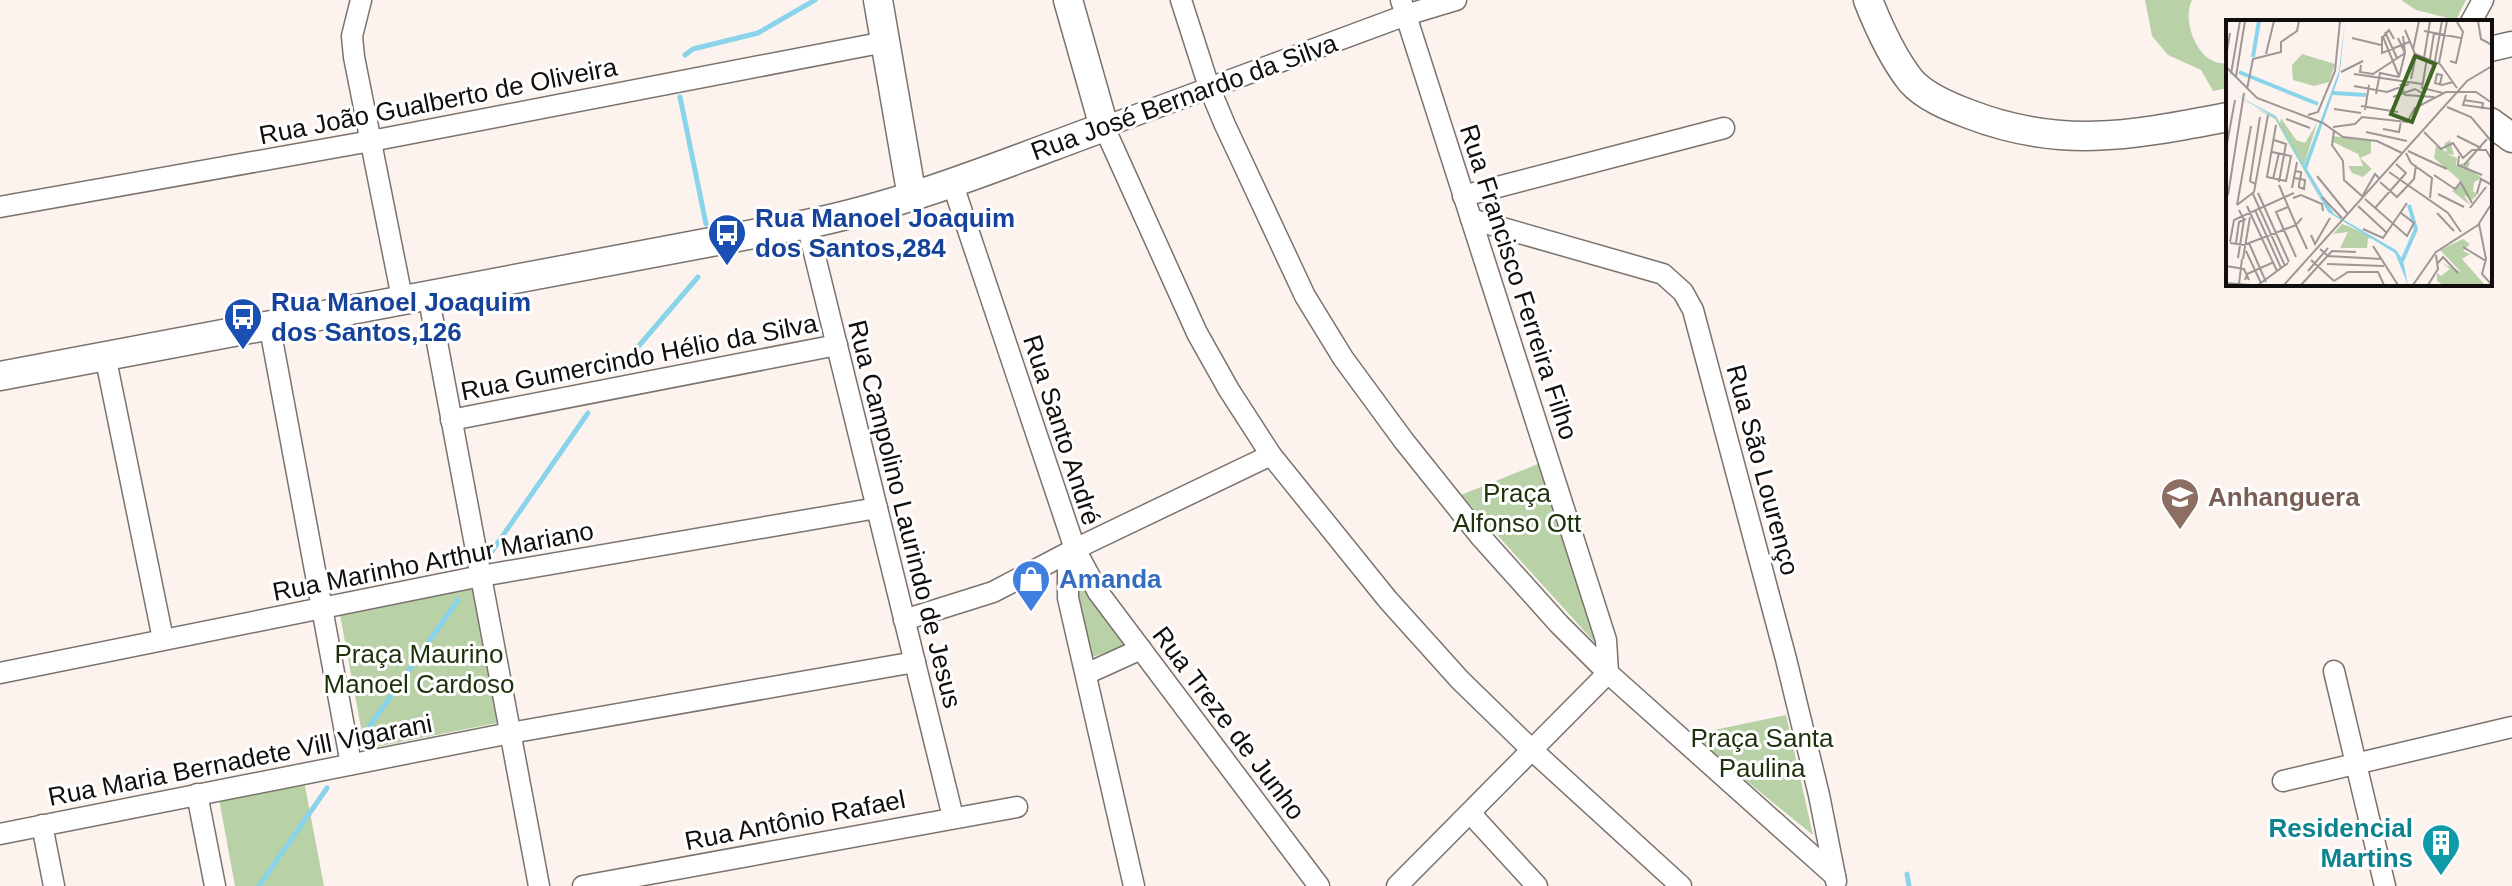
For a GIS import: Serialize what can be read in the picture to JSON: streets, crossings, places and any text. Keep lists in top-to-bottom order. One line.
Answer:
{"streets":{"main road":["Rua José Bernardo da Silva"],"street":["Rua João Gualberto de Oliveira","Rua Francisco Ferreira Filho","Rua Gumercindo Hélio da Silva","Rua Santo André","Rua São Lourenço","Rua Campolino Laurindo de Jesus","Rua Marinho Arthur Mariano","Rua Treze de Junho","Rua Maria Bernadete Vill Vigarani","Rua Antônio Rafael"]},"crossings":[["Rua José Bernardo da Silva","Rua Francisco Ferreira Filho"],["Rua José Bernardo da Silva","Rua Santo André"],["Rua José Bernardo da Silva","Rua Campolino Laurindo de Jesus"],["Rua Francisco Ferreira Filho","Rua São Lourenço"],["Rua Gumercindo Hélio da Silva","Rua Campolino Laurindo de Jesus"],["Rua Santo André","Rua Treze de Junho"],["Rua Campolino Laurindo de Jesus","Rua Marinho Arthur Mariano"],["Rua Campolino Laurindo de Jesus","Rua Maria Bernadete Vill Vigarani"],["Rua Campolino Laurindo de Jesus","Rua Antônio Rafael"]],"parks":["Praça Alfonso Ott","Praça Maurino Manoel Cardoso","Praça Santa Paulina"],"places":{"bus stop":["Rua Manoel Joaquim dos Santos,284","Rua Manoel Joaquim dos Santos,126"],"school or university":["Anhanguera"],"shop":["Amanda"],"building":["Residencial Martins"]}}
